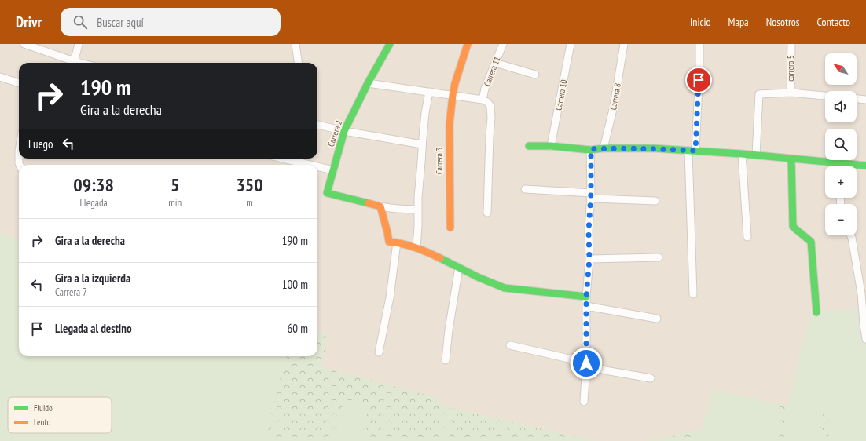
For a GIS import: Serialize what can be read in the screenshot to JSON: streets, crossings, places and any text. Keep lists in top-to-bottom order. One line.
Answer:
{"streets":{"street":["carrera 5","Carrera 11","Carrera 10","Carrera 8","Carrera 2","Carrera 3"]},"legend":["Fluido","Lento"],"north":"top left","page":{"header":"Drivr","search":"Buscar aquí","nav":["Inicio","Mapa","Nosotros","Contacto"],"map_buttons":["+","−"],"turn":["190 m","Gira a la derecha"],"then":"Luego","eta":["09:38","Llegada","5","min","350","m"],"list":[{"name":"Gira a la derecha","value":"190 m"},{"name":"Gira a la izquierda","note":"Carrera 7","value":"100 m"},{"name":"Llegada al destino","value":"60 m"}]}}
